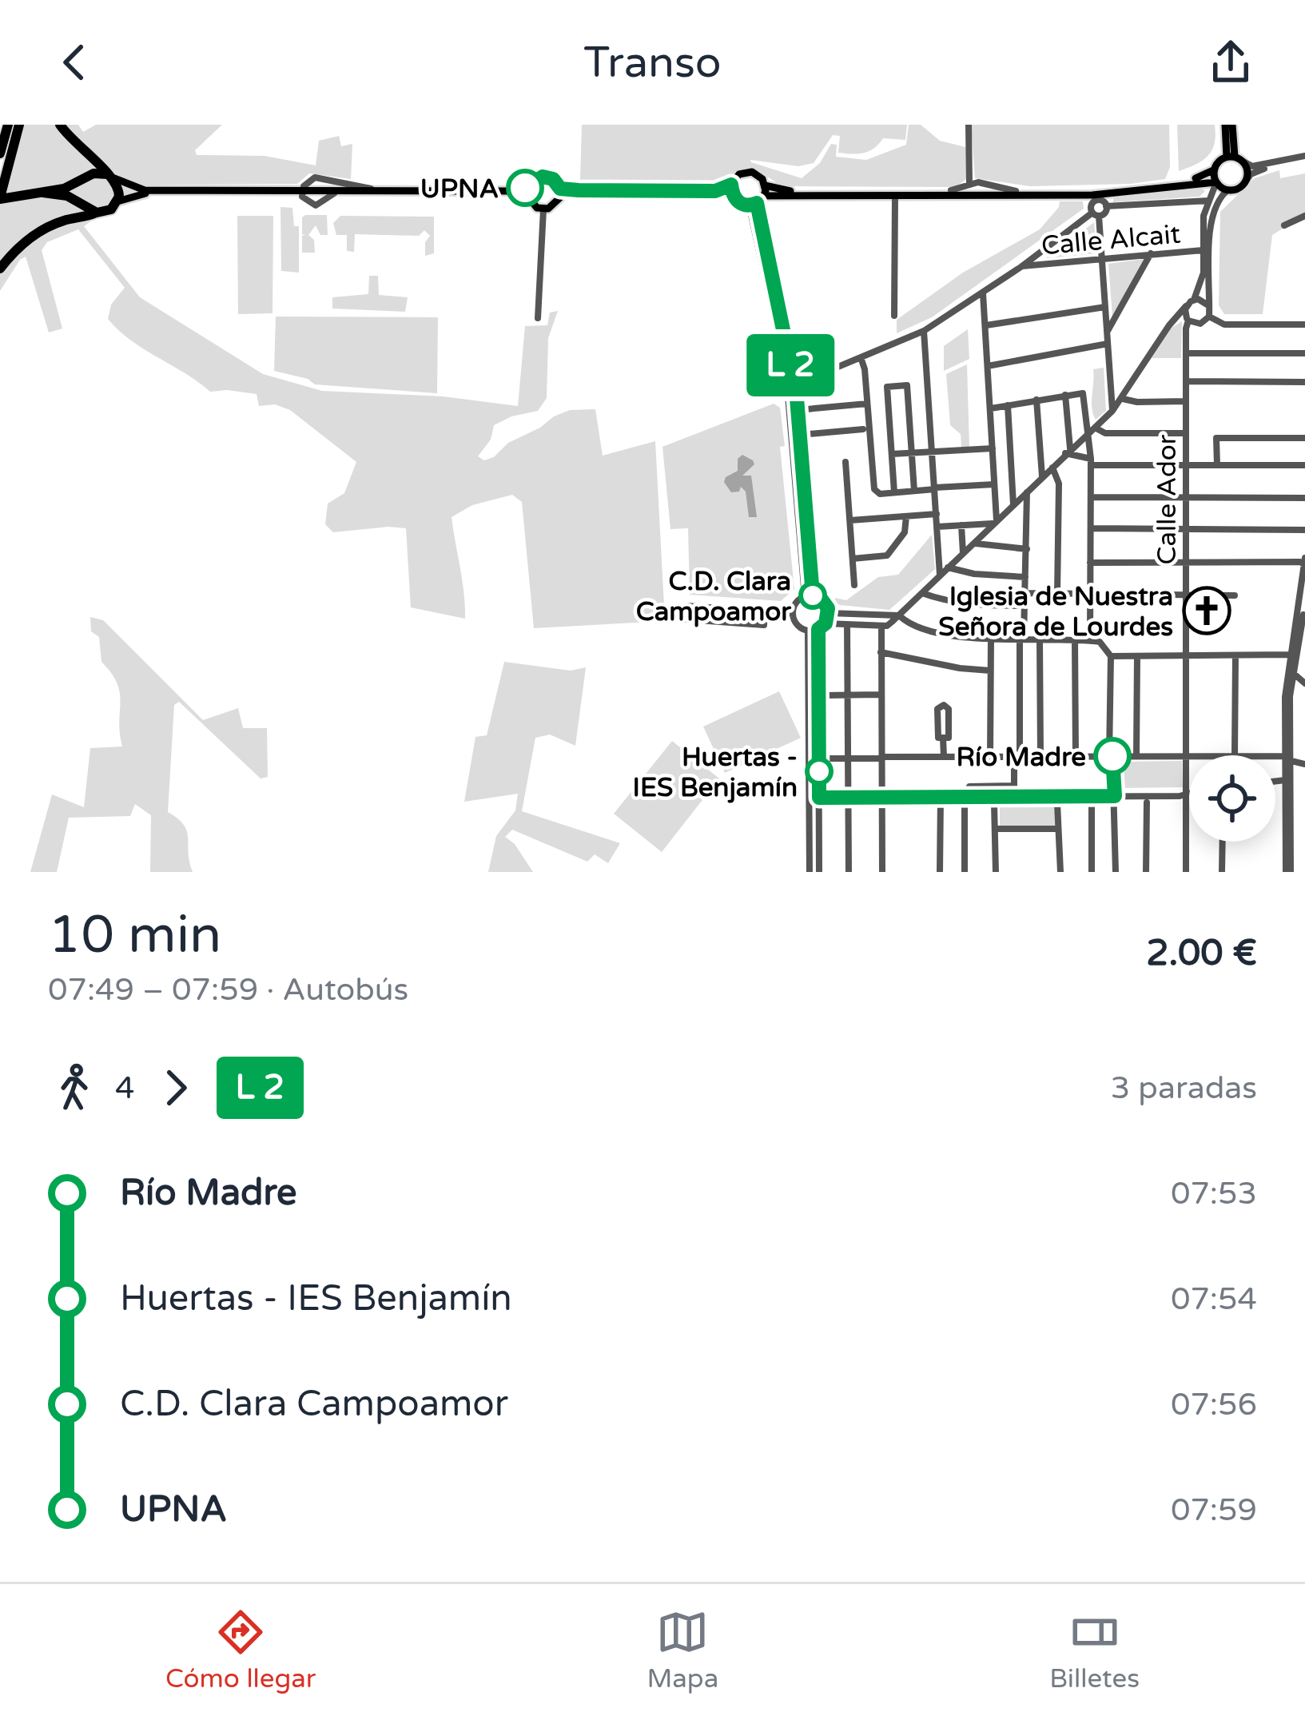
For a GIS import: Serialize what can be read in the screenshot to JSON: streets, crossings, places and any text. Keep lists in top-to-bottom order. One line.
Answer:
{"streets":{"street":["Calle Alcait","Calle Ador"]},"places":{"other":["UPNA","C.D. Clara Campoamor","Río Madre","Huertas - IES Benjamín"],"church":["Iglesia de Nuestra Señora de Lourdes"]},"page":{"header":"Transo","on_map":"L 2","heading":["10 min","07:49 – 07:59 · Autobús","2.00 €"],"legs":["4","L 2","3 paradas"],"list":[{"name":"Río Madre","value":"07:53"},{"name":"Huertas - IES Benjamín","value":"07:54"},{"name":"C.D. Clara Campoamor","value":"07:56"},{"name":"UPNA","value":"07:59"}],"tabs":["Cómo llegar","Mapa","Billetes"]}}
